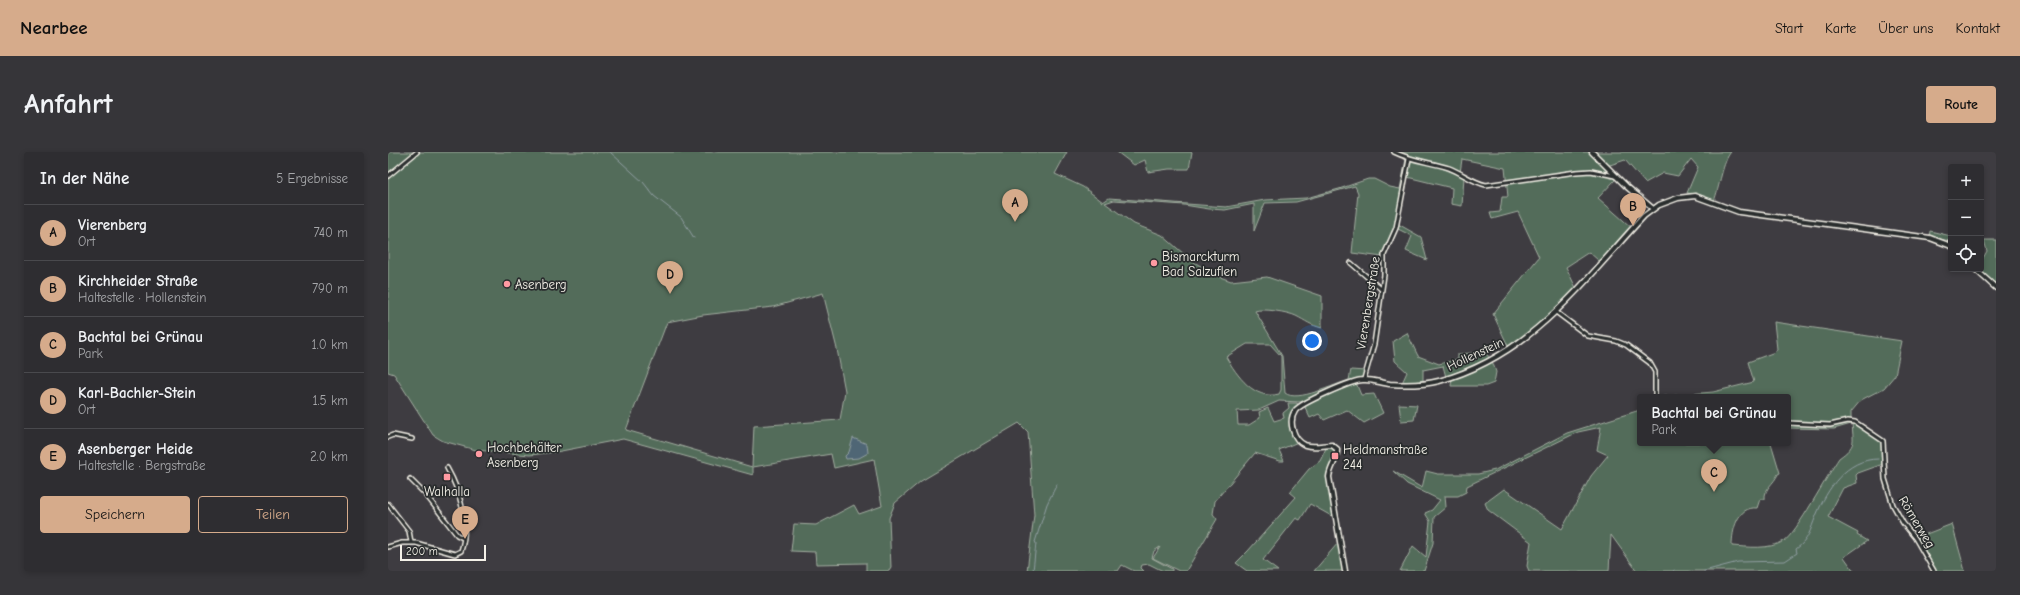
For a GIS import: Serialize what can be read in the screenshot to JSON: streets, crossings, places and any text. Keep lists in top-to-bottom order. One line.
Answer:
{"streets":{"main road":["Hollenstein"],"street":["Vierenbergstraße","Römerweg"]},"crossings":[["Vierenbergstraße","Hollenstein"]],"places":{"other":["Bismarckturm Bad Salzuflen","Asenberg","Hochbehälter Asenberg"],"transit":["Heldmanstraße 244","Walhalla"]},"scale_bar":"200 m","page":{"header":"Nearbee","nav":["Start","Karte","Über uns","Kontakt"],"buttons":["Route",["Speichern","Teilen"]],"title":"Anfahrt","heading":["In der Nähe","5 Ergebnisse"],"map_buttons":["+","−"],"pins":["A","B","D","C","E"],"list":[{"mark":"A","name":"Vierenberg","note":"Ort","value":"740 m"},{"mark":"B","name":"Kirchheider Straße","note":"Haltestelle · Hollenstein","value":"790 m"},{"mark":"C","name":"Bachtal bei Grünau","note":"Park","value":"1.0 km"},{"mark":"D","name":"Karl-Bachler-Stein","note":"Ort","value":"1.5 km"},{"mark":"E","name":"Asenberger Heide","note":"Haltestelle · Bergstraße","value":"2.0 km"}],"popup":["Bachtal bei Grünau","Park"],"scale":"200 m"}}
